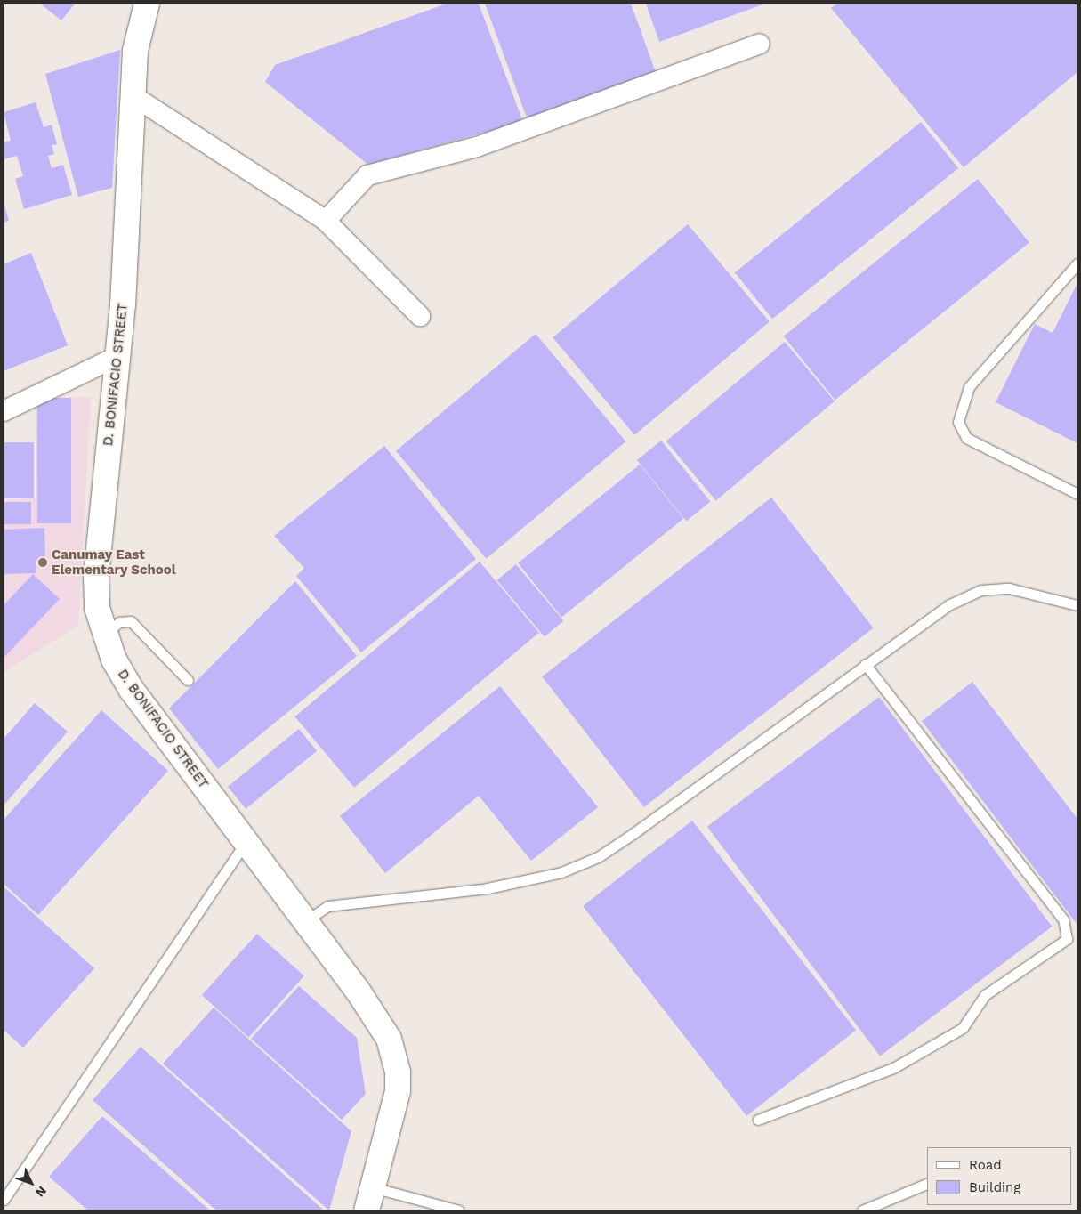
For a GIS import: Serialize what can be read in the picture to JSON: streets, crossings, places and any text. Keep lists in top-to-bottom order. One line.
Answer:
{"streets":{"main road":["D. BONIFACIO STREET"]},"places":["Canumay East Elementary School"],"legend":["Road","Building"],"north":"bottom right"}
